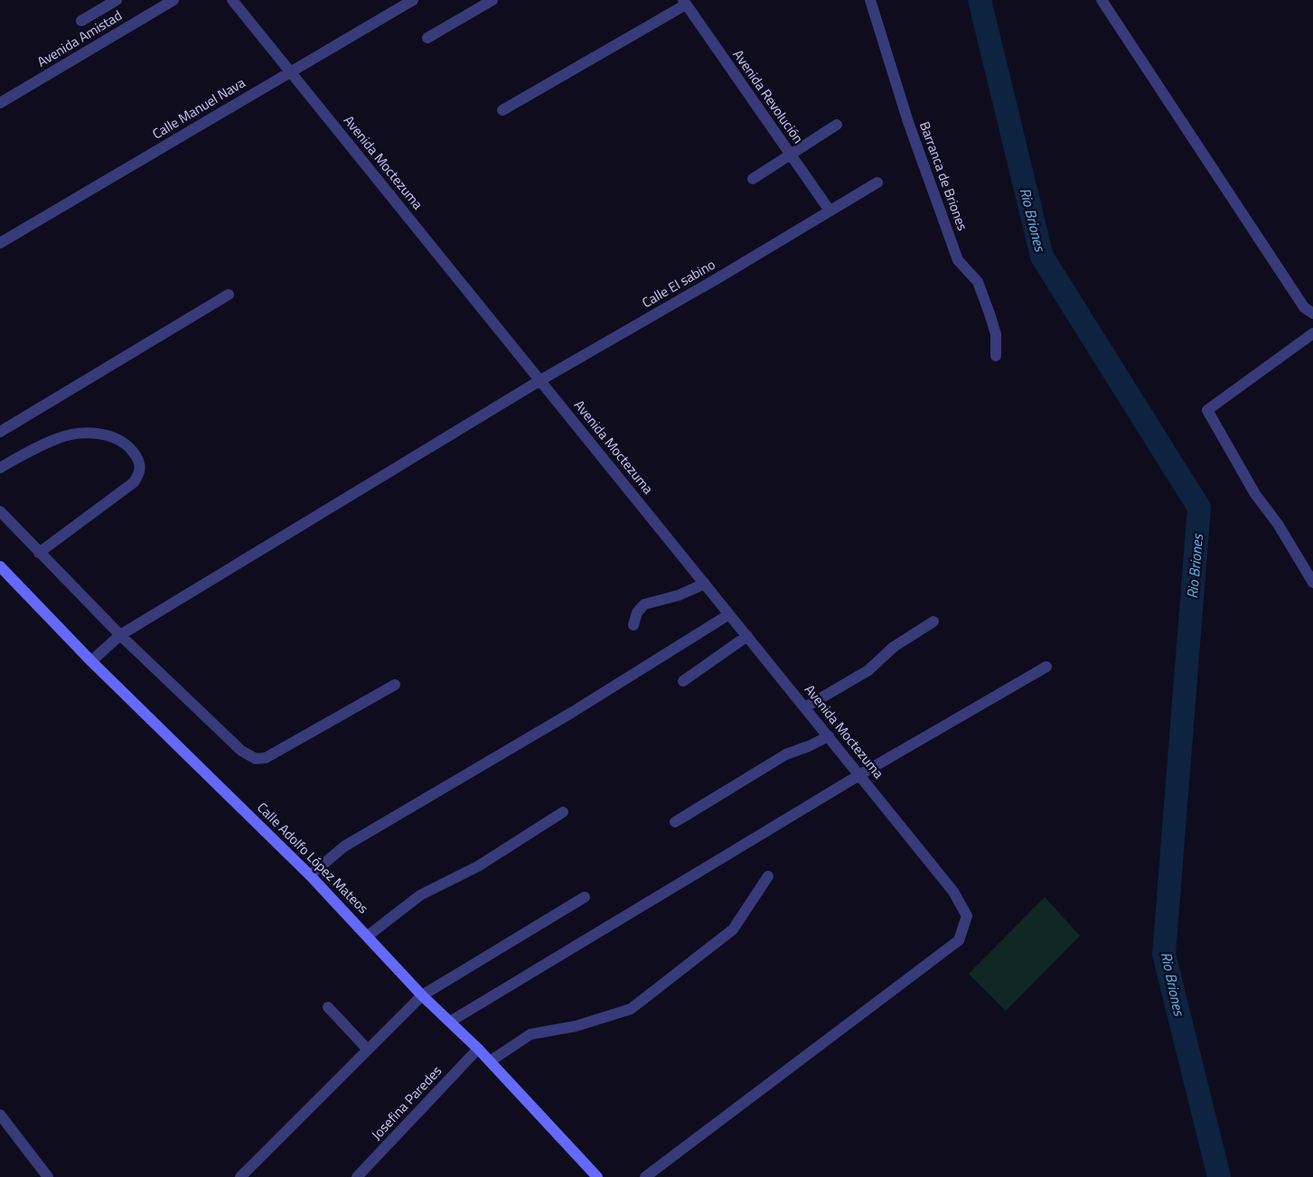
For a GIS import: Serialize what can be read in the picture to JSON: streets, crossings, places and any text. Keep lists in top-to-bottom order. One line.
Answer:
{"streets":{"main road":["Calle Adolfo López Mateos"],"street":["Avenida Amistad","Avenida Revolución","Calle Manuel Nava","Avenida Moctezuma","Barranca de Briones","Calle El sabino","Josefina Paredes"]},"crossings":[["Avenida Revolución","Calle El sabino"],["Calle Manuel Nava","Avenida Moctezuma"],["Avenida Moctezuma","Calle El sabino"],["Calle El sabino","Calle Adolfo López Mateos"],["Calle Adolfo López Mateos","Josefina Paredes"]],"water":["Rio Briones"]}
